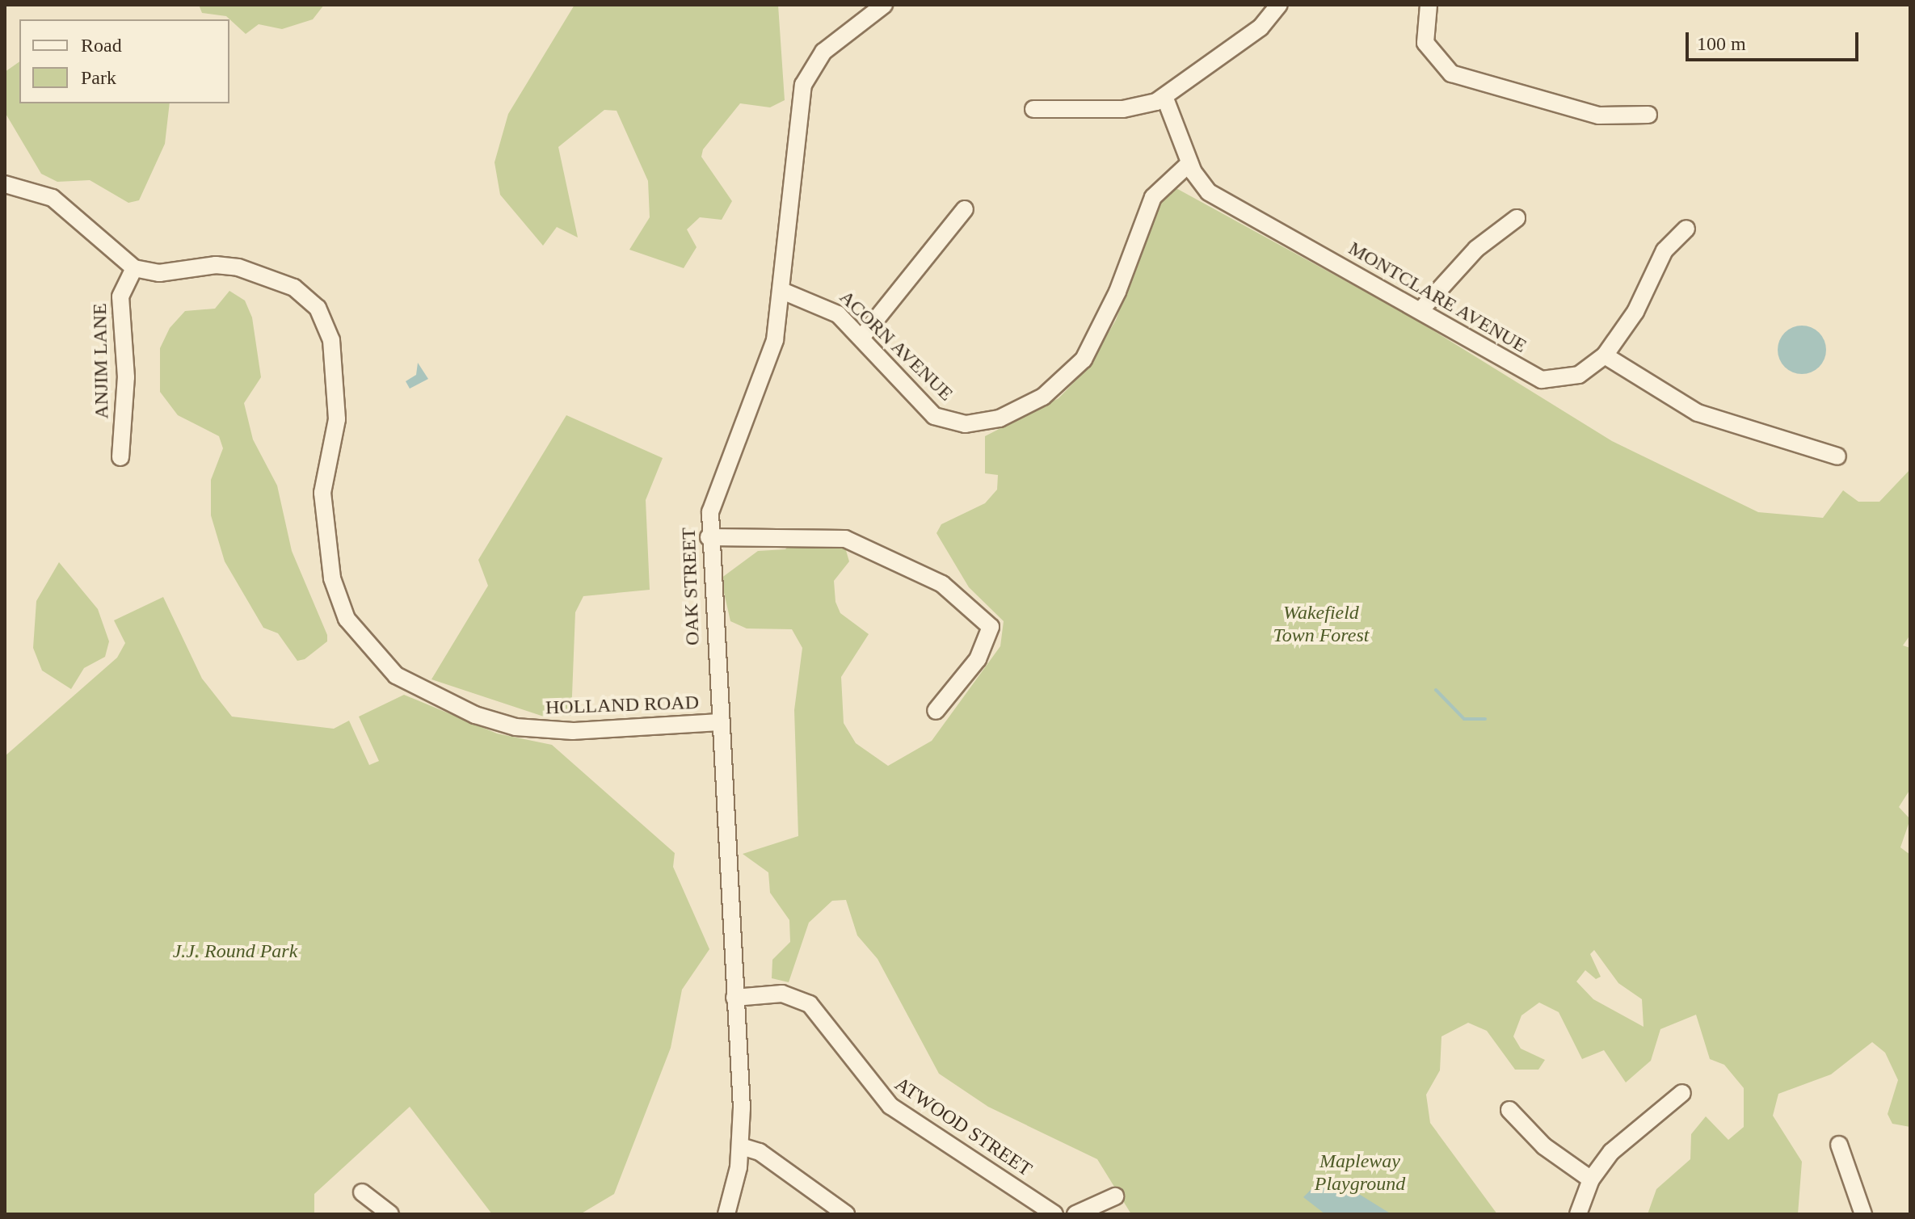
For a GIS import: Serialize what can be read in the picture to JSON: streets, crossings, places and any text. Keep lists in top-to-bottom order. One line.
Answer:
{"streets":{"street":["MONTCLARE AVENUE","ACORN AVENUE","ANJIM LANE","OAK STREET","HOLLAND ROAD","ATWOOD STREET"]},"crossings":[["MONTCLARE AVENUE","ACORN AVENUE"],["ACORN AVENUE","OAK STREET"],["ANJIM LANE","HOLLAND ROAD"],["OAK STREET","HOLLAND ROAD"],["OAK STREET","ATWOOD STREET"]],"parks":["Wakefield Town Forest","J.J. Round Park","Mapleway Playground"],"legend":["Road","Park"],"scale_bar":"100 m"}
